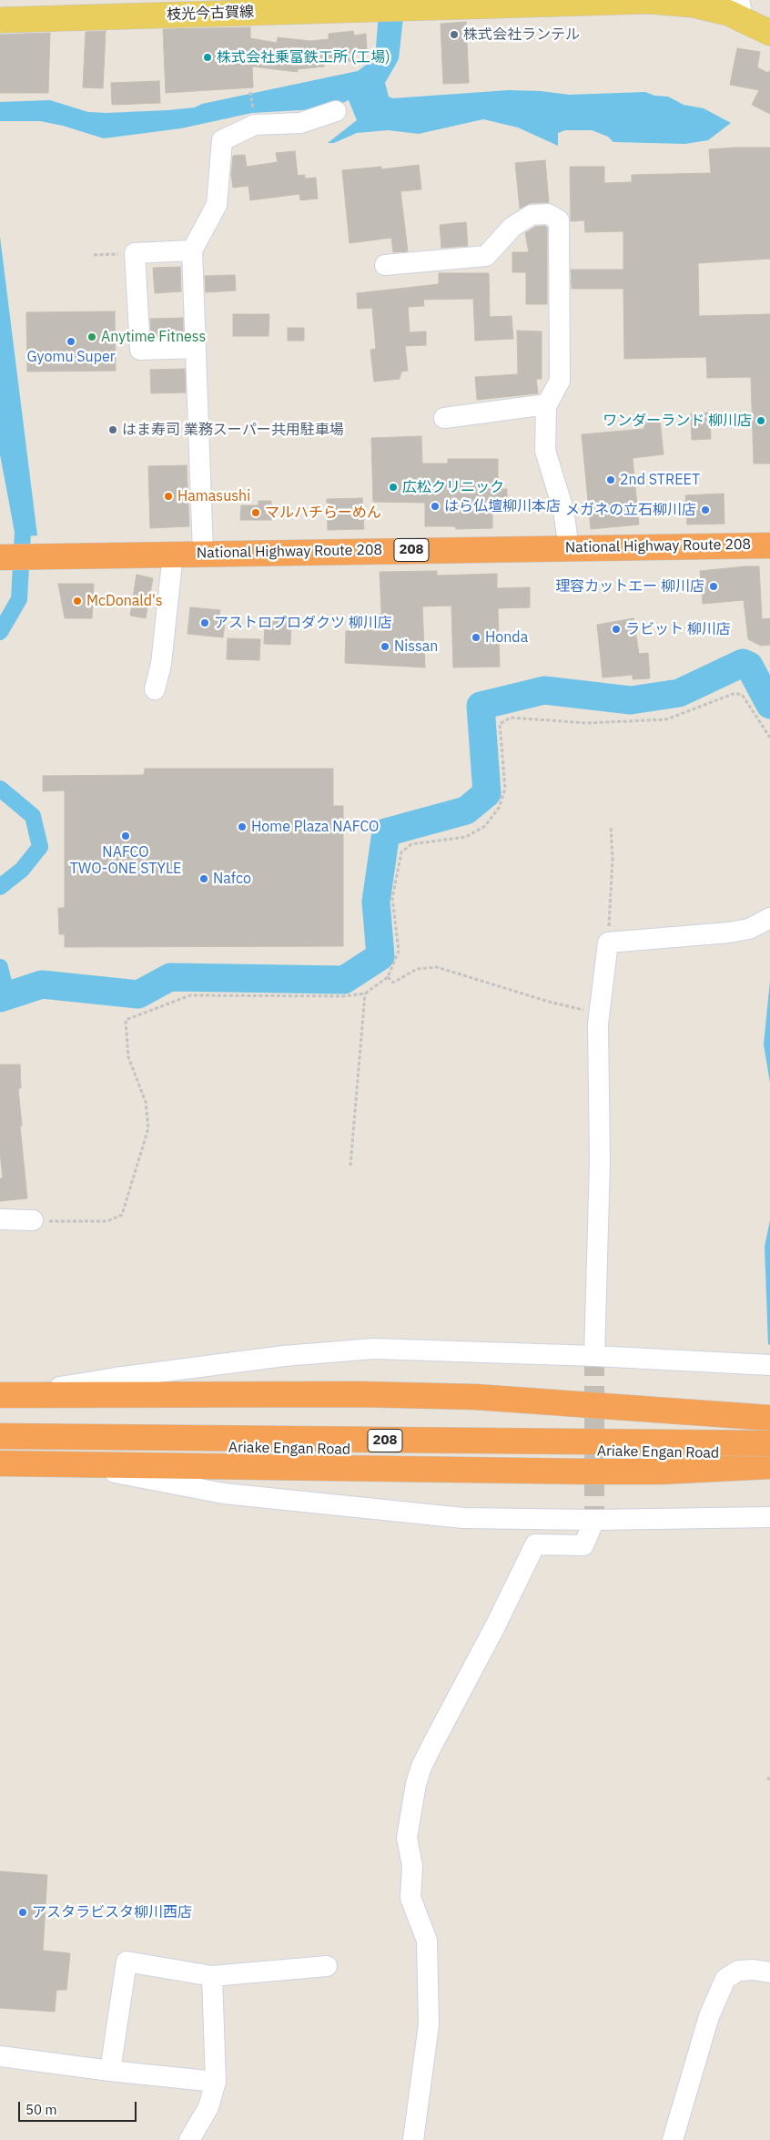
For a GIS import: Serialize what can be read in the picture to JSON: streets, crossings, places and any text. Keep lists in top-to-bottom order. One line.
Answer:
{"streets":{"highway":["National Highway Route 208","208","Ariake Engan Road"],"main road":["枝光今古賀線"]},"places":["株式会社ランテル","株式会社乗富鉄工所 (工場)","Anytime Fitness","Gyomu Super","ワンダーランド 柳川店","はま寿司 業務スーパー共用駐車場","2nd STREET","広松クリニック","Hamasushi","はら仏壇柳川本店","メガネの立石柳川店","マルハチらーめん","理容カットエー 柳川店","McDonald's","アストロプロダクツ 柳川店","ラビット 柳川店","Honda","Nissan","Home Plaza NAFCO","NAFCO TWO-ONE STYLE","Nafco","アスタラビスタ柳川西店"],"scale_bar":"50 m"}
